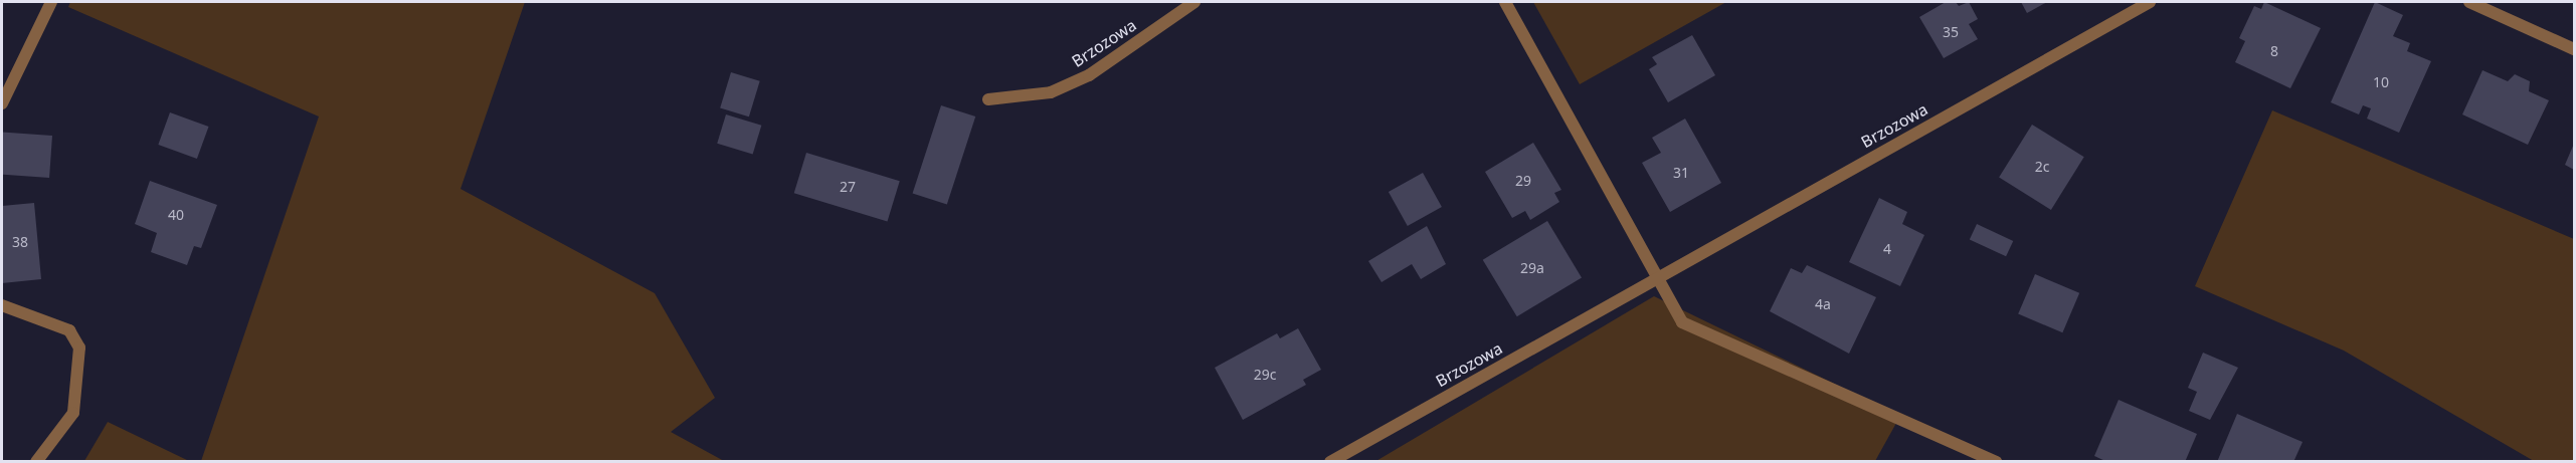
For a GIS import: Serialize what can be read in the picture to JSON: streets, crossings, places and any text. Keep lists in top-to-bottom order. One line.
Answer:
{"streets":{"street":["Brzozowa"]},"house_numbers":["35","8","10","2c","31","29","27","40","38","4","29a","4a","29c"]}
